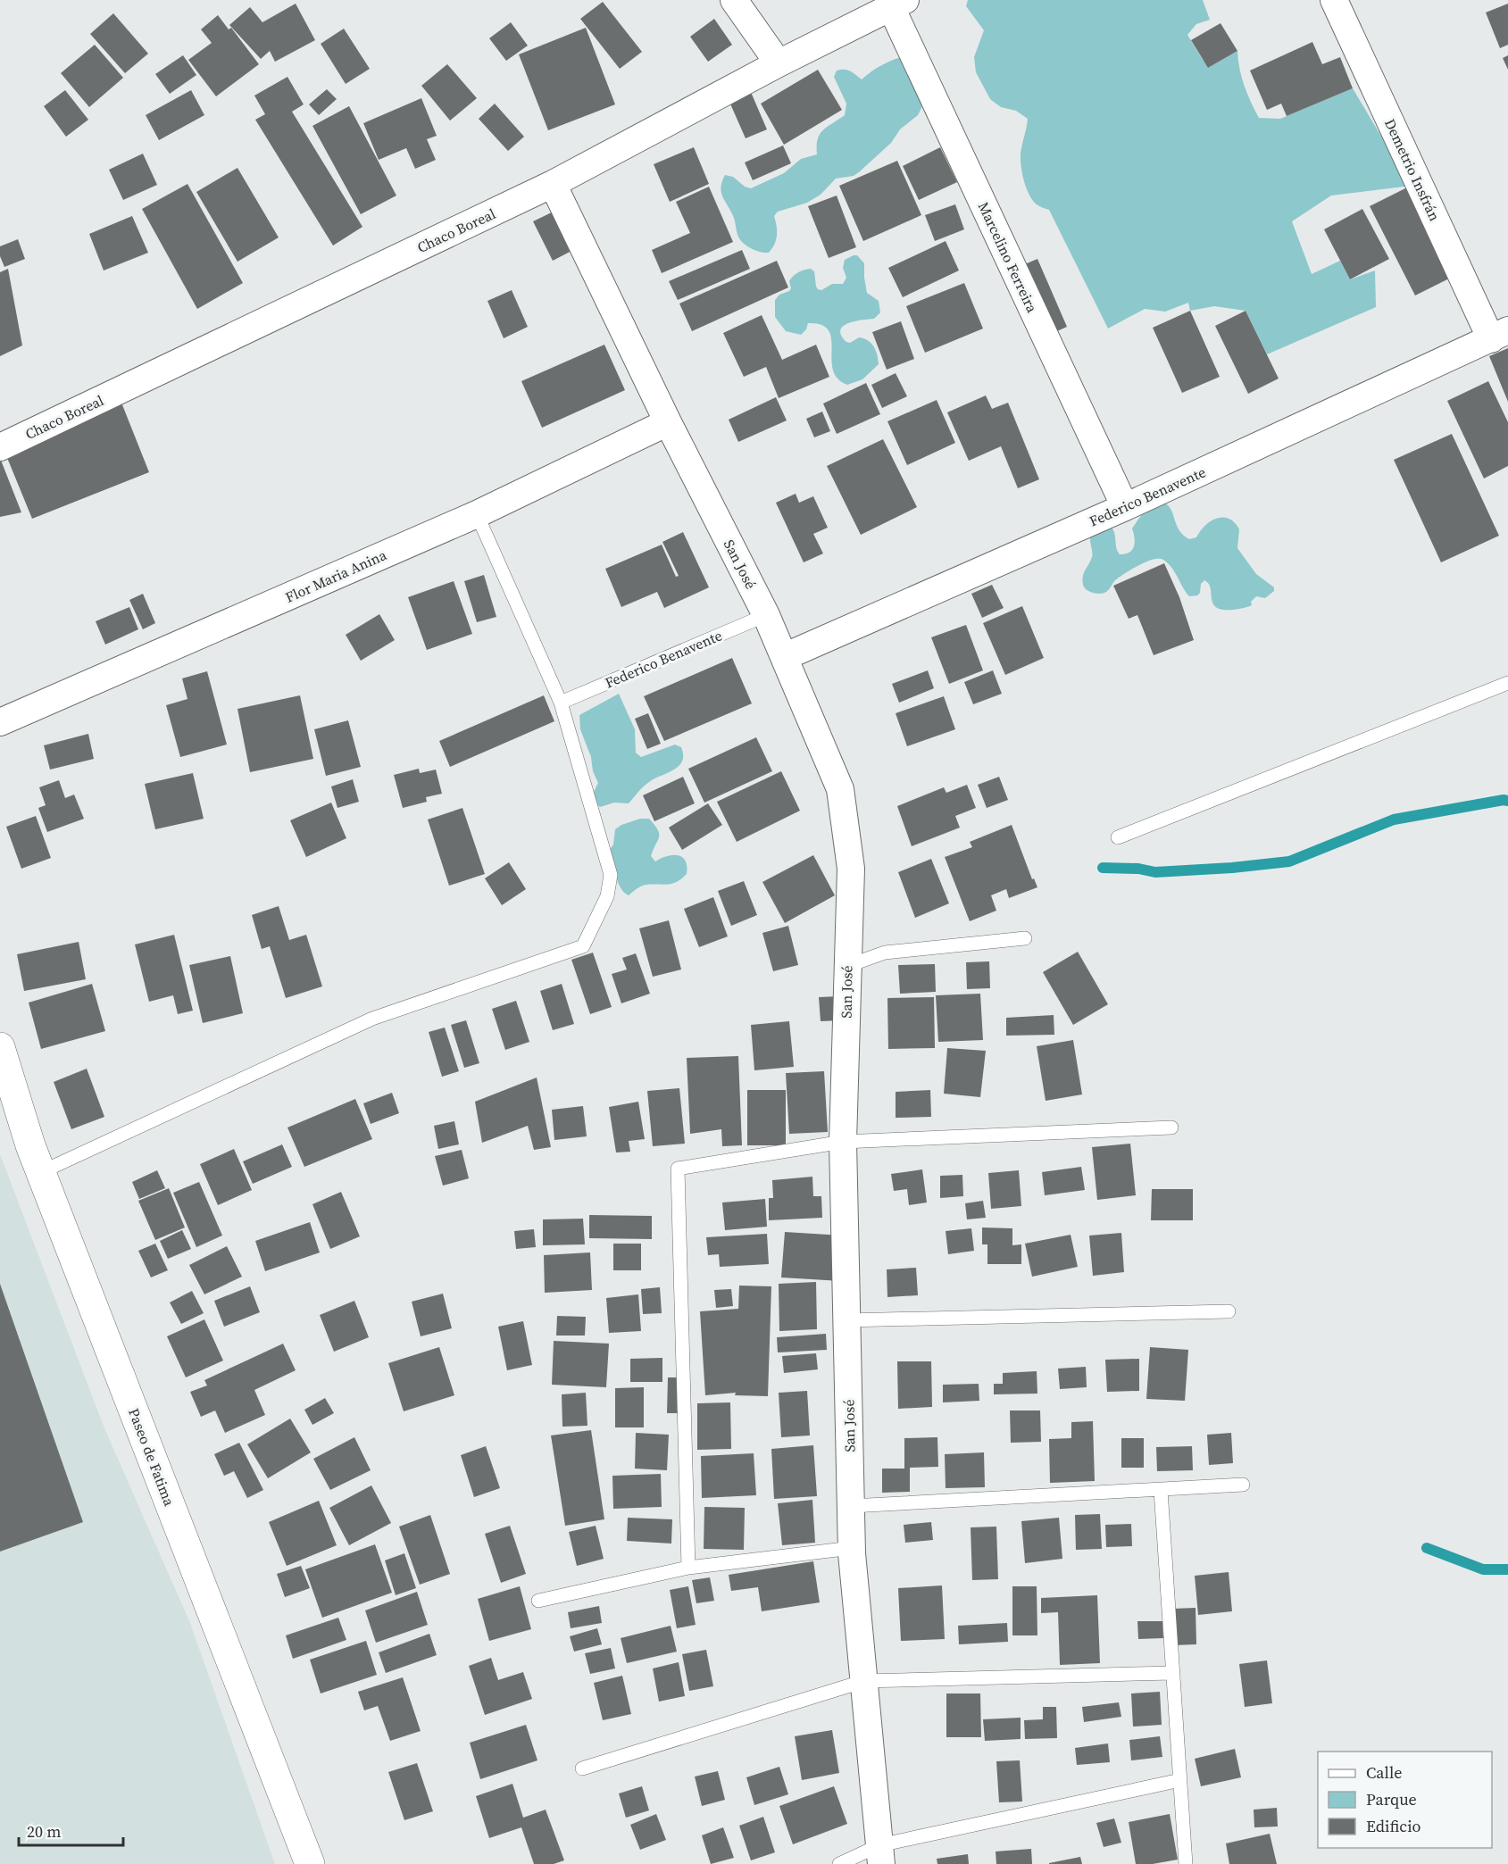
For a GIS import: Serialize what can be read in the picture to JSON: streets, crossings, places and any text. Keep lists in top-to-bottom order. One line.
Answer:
{"streets":{"street":["Demetrio Insfrán","Chaco Boreal","Marcelino Ferreira","Federico Benavente","San José","Flor Maria Anina","Paseo de Fatima"]},"crossings":[["Demetrio Insfrán","Federico Benavente"],["Chaco Boreal","Marcelino Ferreira"],["Chaco Boreal","San José"],["Marcelino Ferreira","Federico Benavente"],["Federico Benavente","San José"],["San José","Flor Maria Anina"]],"legend":["Calle","Parque","Edificio"],"scale_bar":"20 m"}
